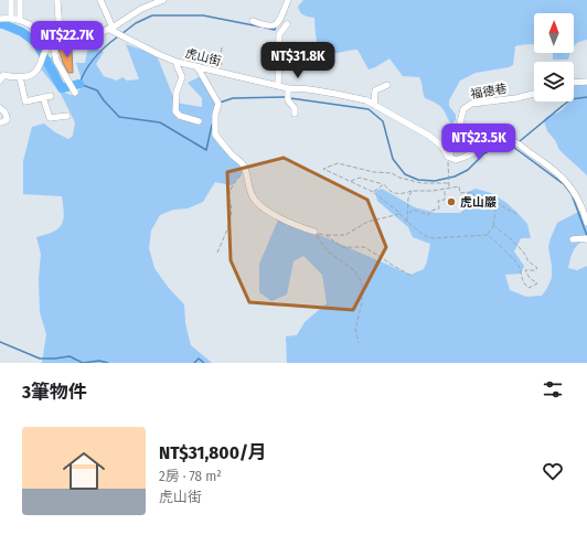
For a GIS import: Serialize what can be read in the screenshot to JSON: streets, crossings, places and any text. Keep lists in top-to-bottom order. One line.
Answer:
{"streets":{"street":["虎山街","福德巷"]},"crossings":[["虎山街","福德巷"]],"places":["虎山巖"],"north":"top","page":{"price":["NT$22.7K","NT$31.8K","NT$23.5K"],"heading":"3筆物件","list":[{"name":"NT$31,800/月","note":"2房 · 78 m² · 虎山街"}]}}
